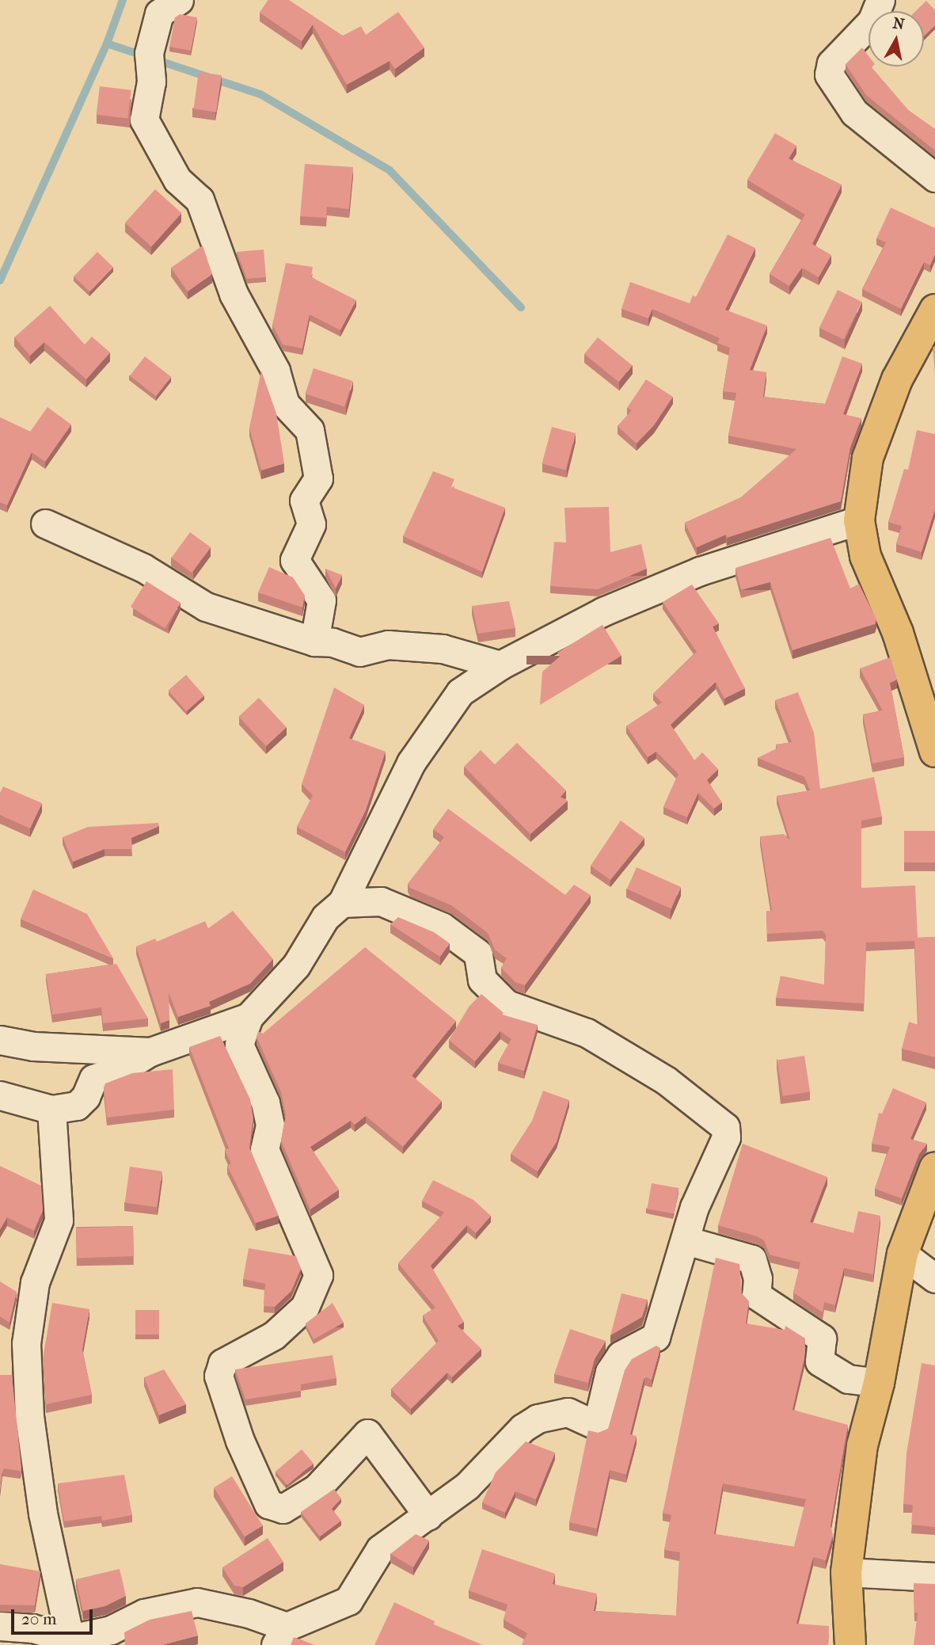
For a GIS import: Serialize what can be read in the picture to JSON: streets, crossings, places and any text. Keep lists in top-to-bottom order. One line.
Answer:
{"scale_bar":"20 m","north":"top"}
